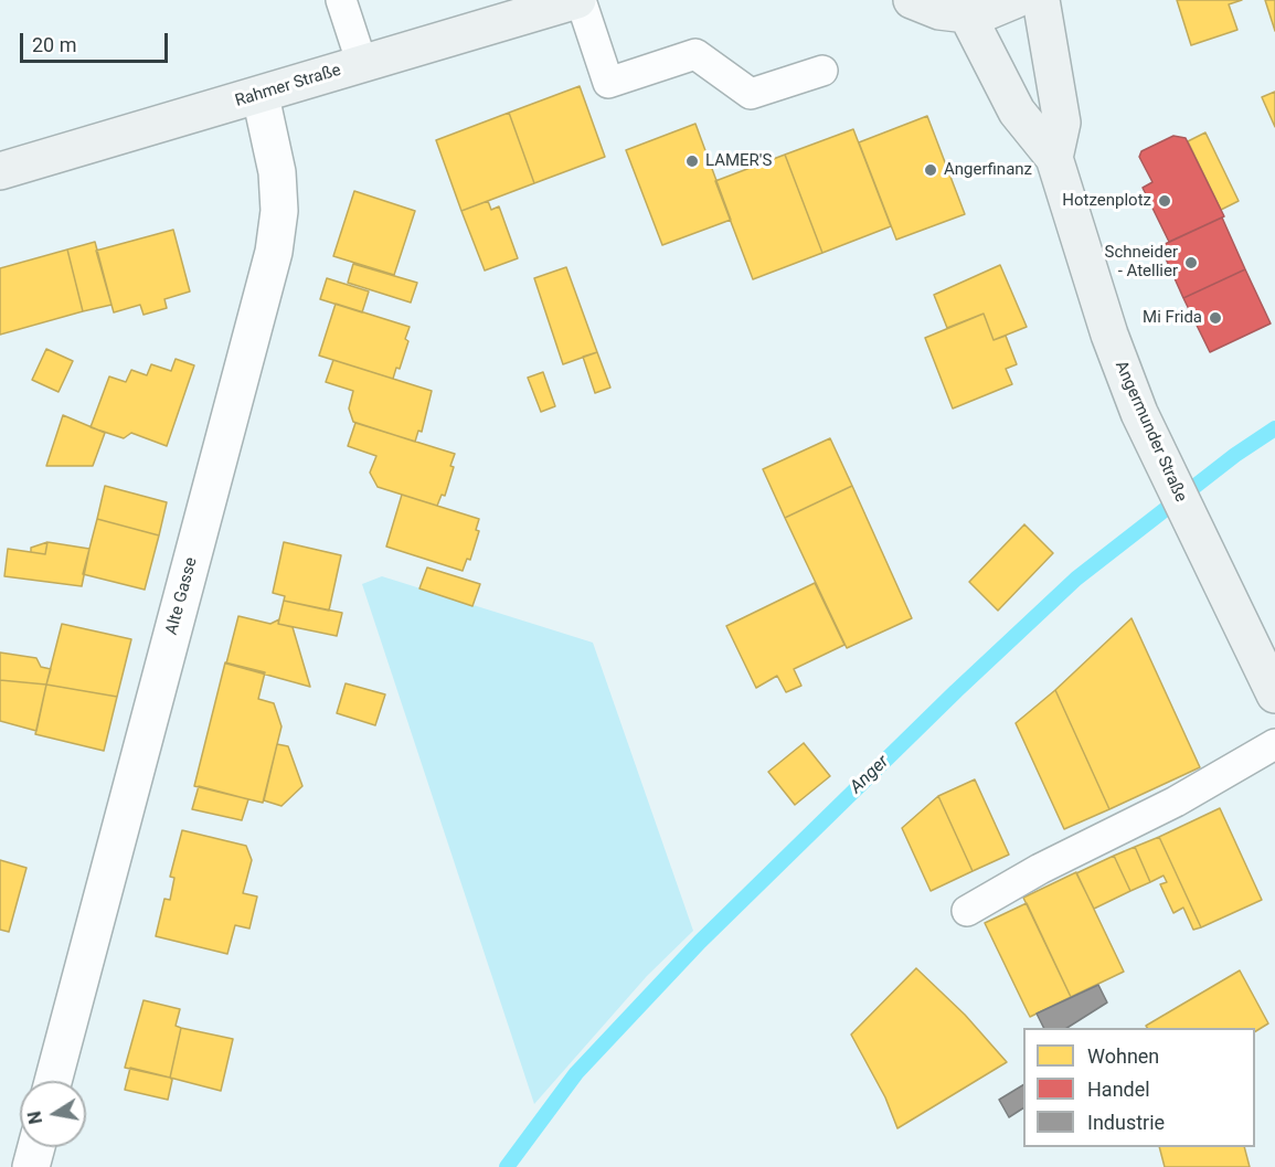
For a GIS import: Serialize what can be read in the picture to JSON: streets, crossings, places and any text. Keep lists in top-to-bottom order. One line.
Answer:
{"streets":{"main road":["Rahmer Straße","Angermunder Straße"],"street":["Alte Gasse"]},"crossings":[["Rahmer Straße","Alte Gasse"]],"water":["Anger"],"places":["LAMER'S","Angerfinanz","Hotzenplotz","Schneider - Atellier","Mi Frida"],"legend":["Wohnen","Handel","Industrie"],"scale_bar":"20 m","north":"left"}
